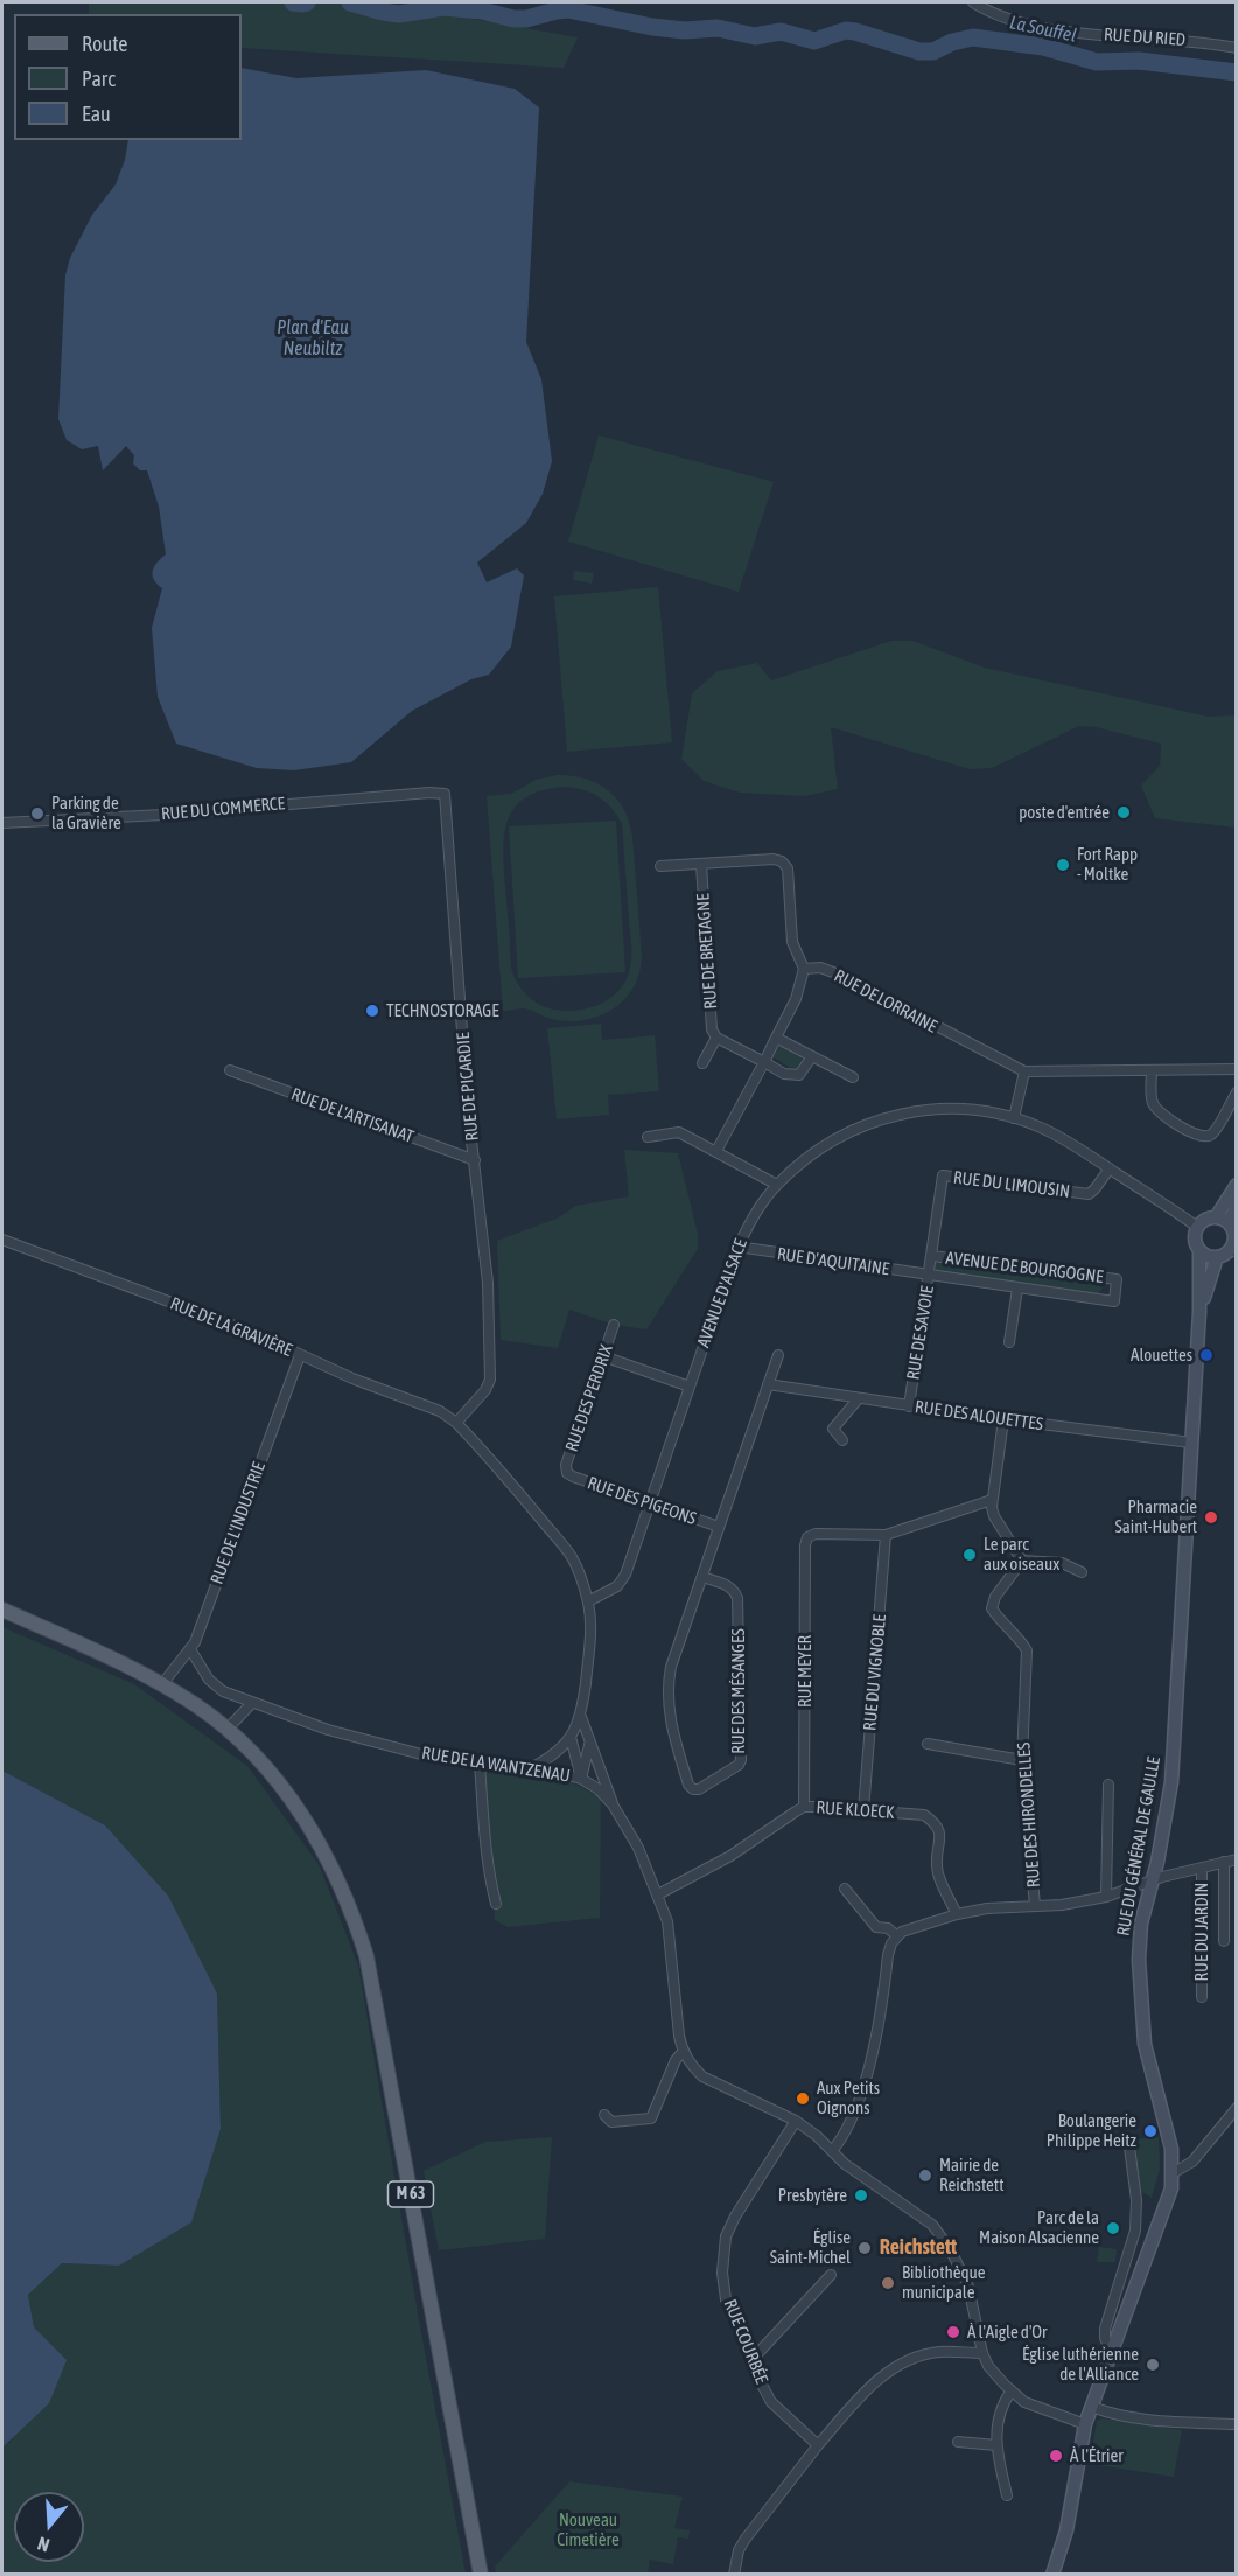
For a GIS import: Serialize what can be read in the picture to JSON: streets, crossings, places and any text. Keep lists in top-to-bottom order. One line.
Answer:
{"streets":{"main road":["RUE DU GÉNÉRAL DE GAULLE","M 63"],"street":["RUE DU RIED","RUE DU COMMERCE","RUE DE BRETAGNE","RUE DE LORRAINE","RUE DE PICARDIE","RUE DE L'ARTISANAT","RUE DU LIMOUSIN","RUE D'AQUITAINE","AVENUE DE BOURGOGNE","AVENUE D'ALSACE","RUE DE LA GRAVIÈRE","RUE DE SAVOIE","RUE DES PERDRIX","RUE DES ALOUETTES","RUE DES PIGEONS","RUE DE L'INDUSTRIE","RUE MEYER","RUE DU VIGNOBLE","RUE DES MÉSANGES","RUE DE LA WANTZENAU","RUE KLOECK","RUE DES HIRONDELLES","RUE DU JARDIN","RUE COURBÉE"]},"crossings":[["RUE DU COMMERCE","RUE DE PICARDIE"],["RUE DE PICARDIE","RUE DE L'ARTISANAT"],["RUE DE PICARDIE","RUE DE LA GRAVIÈRE"],["RUE DU LIMOUSIN","AVENUE D'ALSACE"],["RUE DU LIMOUSIN","RUE DE SAVOIE"],["RUE D'AQUITAINE","AVENUE DE BOURGOGNE"],["RUE D'AQUITAINE","AVENUE D'ALSACE"],["RUE D'AQUITAINE","RUE DE SAVOIE"],["AVENUE DE BOURGOGNE","RUE DE SAVOIE"],["AVENUE D'ALSACE","RUE DE LA GRAVIÈRE"],["AVENUE D'ALSACE","RUE DES PIGEONS"],["AVENUE D'ALSACE","RUE DU GÉNÉRAL DE GAULLE"],["RUE DE LA GRAVIÈRE","RUE DE L'INDUSTRIE"],["RUE DE SAVOIE","RUE DES ALOUETTES"],["RUE DES PERDRIX","RUE DES PIGEONS"],["RUE DES ALOUETTES","RUE DES MÉSANGES"],["RUE DES ALOUETTES","RUE DU GÉNÉRAL DE GAULLE"],["RUE DES PIGEONS","RUE DES MÉSANGES"],["RUE DE L'INDUSTRIE","RUE DE LA WANTZENAU"],["RUE DE L'INDUSTRIE","M 63"],["RUE MEYER","RUE DU VIGNOBLE"],["RUE MEYER","RUE KLOECK"],["RUE DU VIGNOBLE","RUE KLOECK"],["RUE DE LA WANTZENAU","RUE KLOECK"]],"districts":["Reichstett"],"water":["La Souffel","Plan d'Eau Neubiltz"],"parks":["Nouveau Cimetière"],"places":["poste d'entrée","Parking de la Gravière","Fort Rapp - Moltke","TECHNOSTORAGE","Alouettes","Pharmacie Saint-Hubert","Le parc aux oiseaux","Aux Petits Oignons","Boulangerie Philippe Heitz","Mairie de Reichstett","Presbytère","Parc de la Maison Alsacienne","Église Saint-Michel","Bibliothèque municipale","À l'Aigle d'Or","Église luthérienne de l'Alliance","À l'Étrier"],"legend":["Route","Parc","Eau"],"north":"bottom"}
